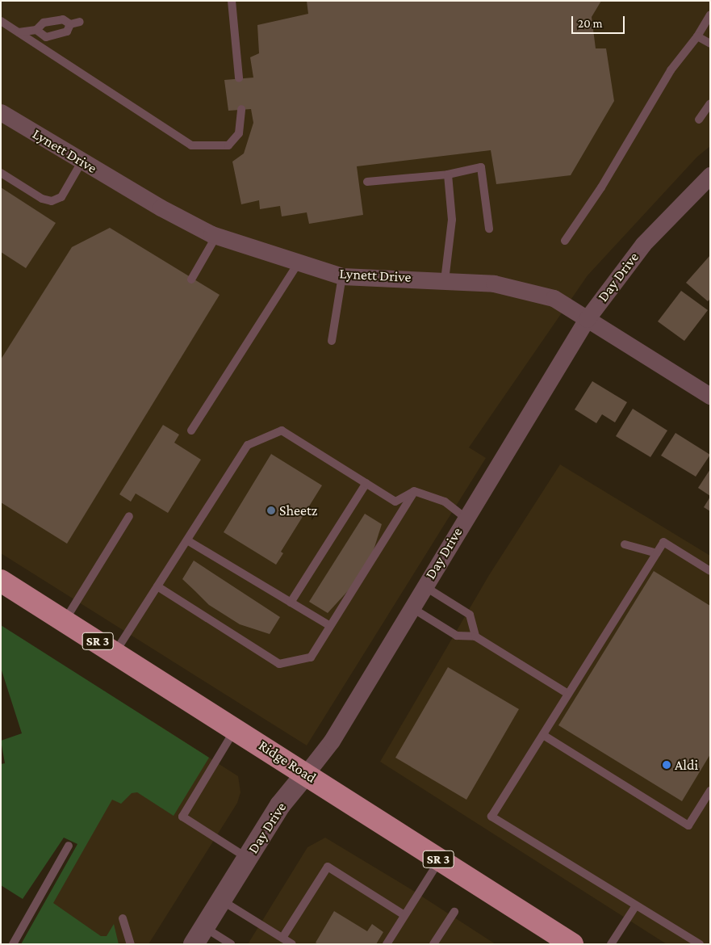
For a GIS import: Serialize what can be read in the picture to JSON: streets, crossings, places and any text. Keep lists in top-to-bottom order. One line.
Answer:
{"streets":{"main road":["SR 3","Ridge Road"],"street":["Lynett Drive","Day Drive"]},"crossings":[["Lynett Drive","Day Drive"],["Day Drive","Ridge Road"]],"places":["Sheetz","Aldi"],"scale_bar":"20 m"}
